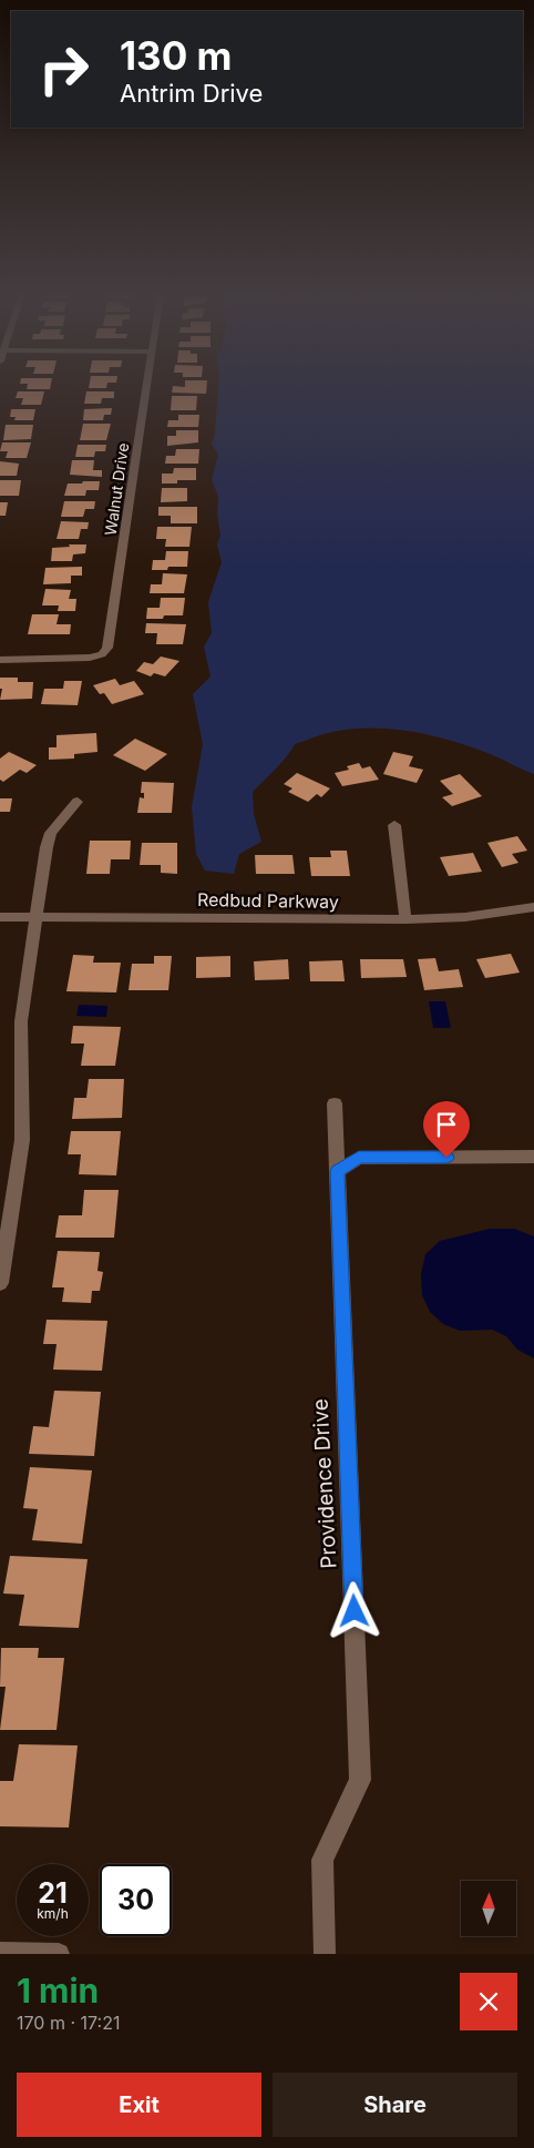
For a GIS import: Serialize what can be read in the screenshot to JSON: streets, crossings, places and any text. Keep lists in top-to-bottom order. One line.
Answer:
{"streets":{"street":["Walnut Drive","Redbud Parkway","Providence Drive"]},"north":"top","page":{"turn":["130 m","Antrim Drive"],"speed":"21 km/h","limit":"30","heading":["1 min","170 m · 17:21"],"buttons":["Exit","Share"]}}
